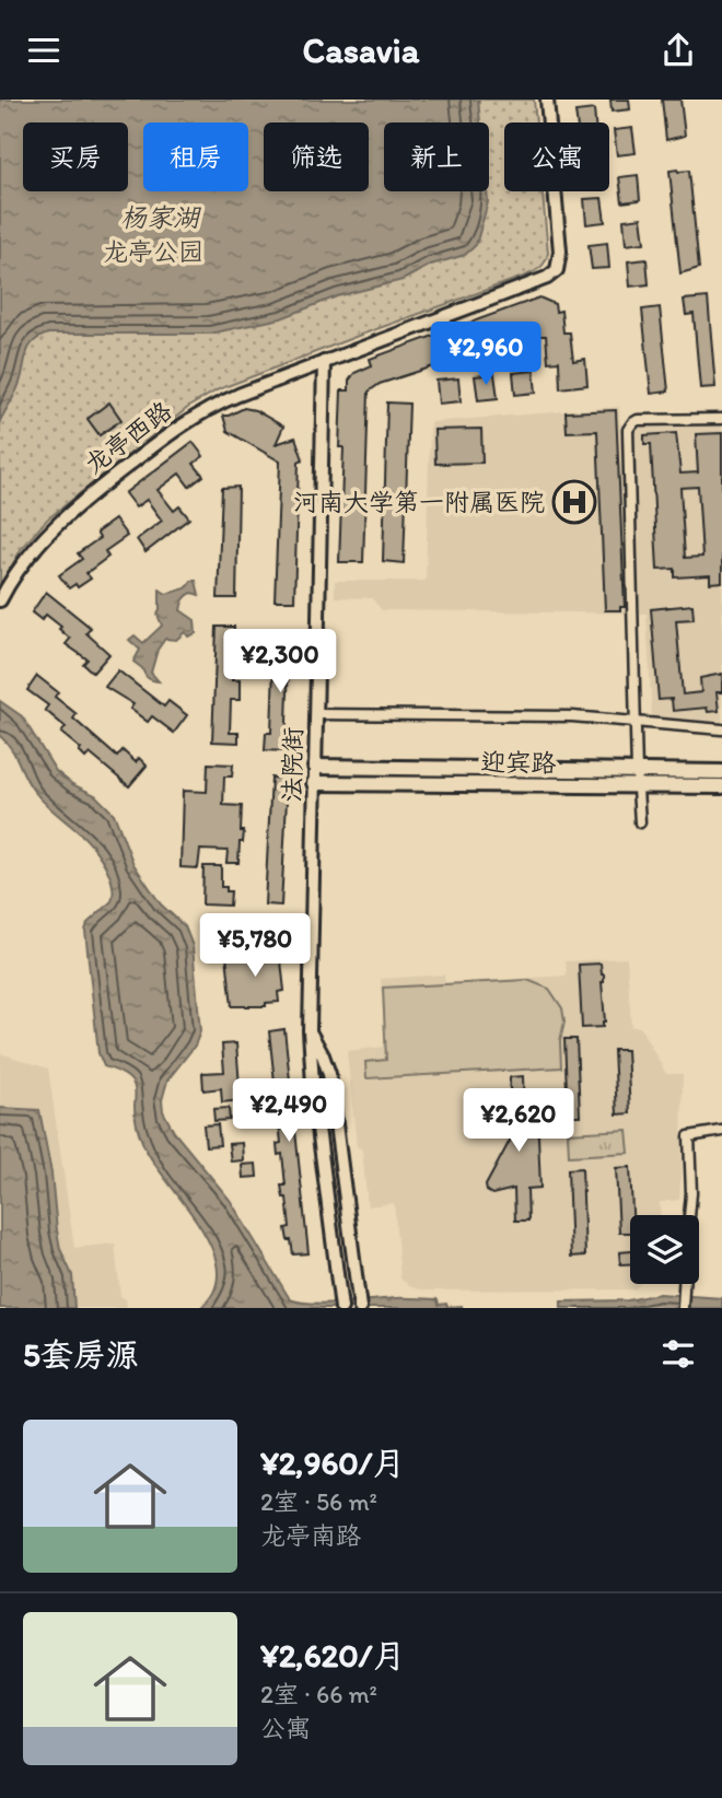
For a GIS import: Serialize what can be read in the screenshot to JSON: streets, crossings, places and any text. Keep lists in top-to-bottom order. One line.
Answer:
{"streets":{"main road":["迎宾路"],"street":["龙亭西路","法院街"]},"crossings":[["龙亭西路","法院街"],["迎宾路","法院街"]],"water":["杨家湖"],"parks":["龙亭公园"],"places":{"hospital":["河南大学第一附属医院"]},"page":{"header":"Casavia","chip":["买房","租房","筛选","新上","公寓"],"price":["¥2,960","¥2,300","¥5,780","¥2,490","¥2,620"],"heading":"5套房源","list":[{"name":"¥2,960/月","note":"2室 · 56 m² · 龙亭南路"},{"name":"¥2,620/月","note":"2室 · 66 m² · 公寓"}]}}
